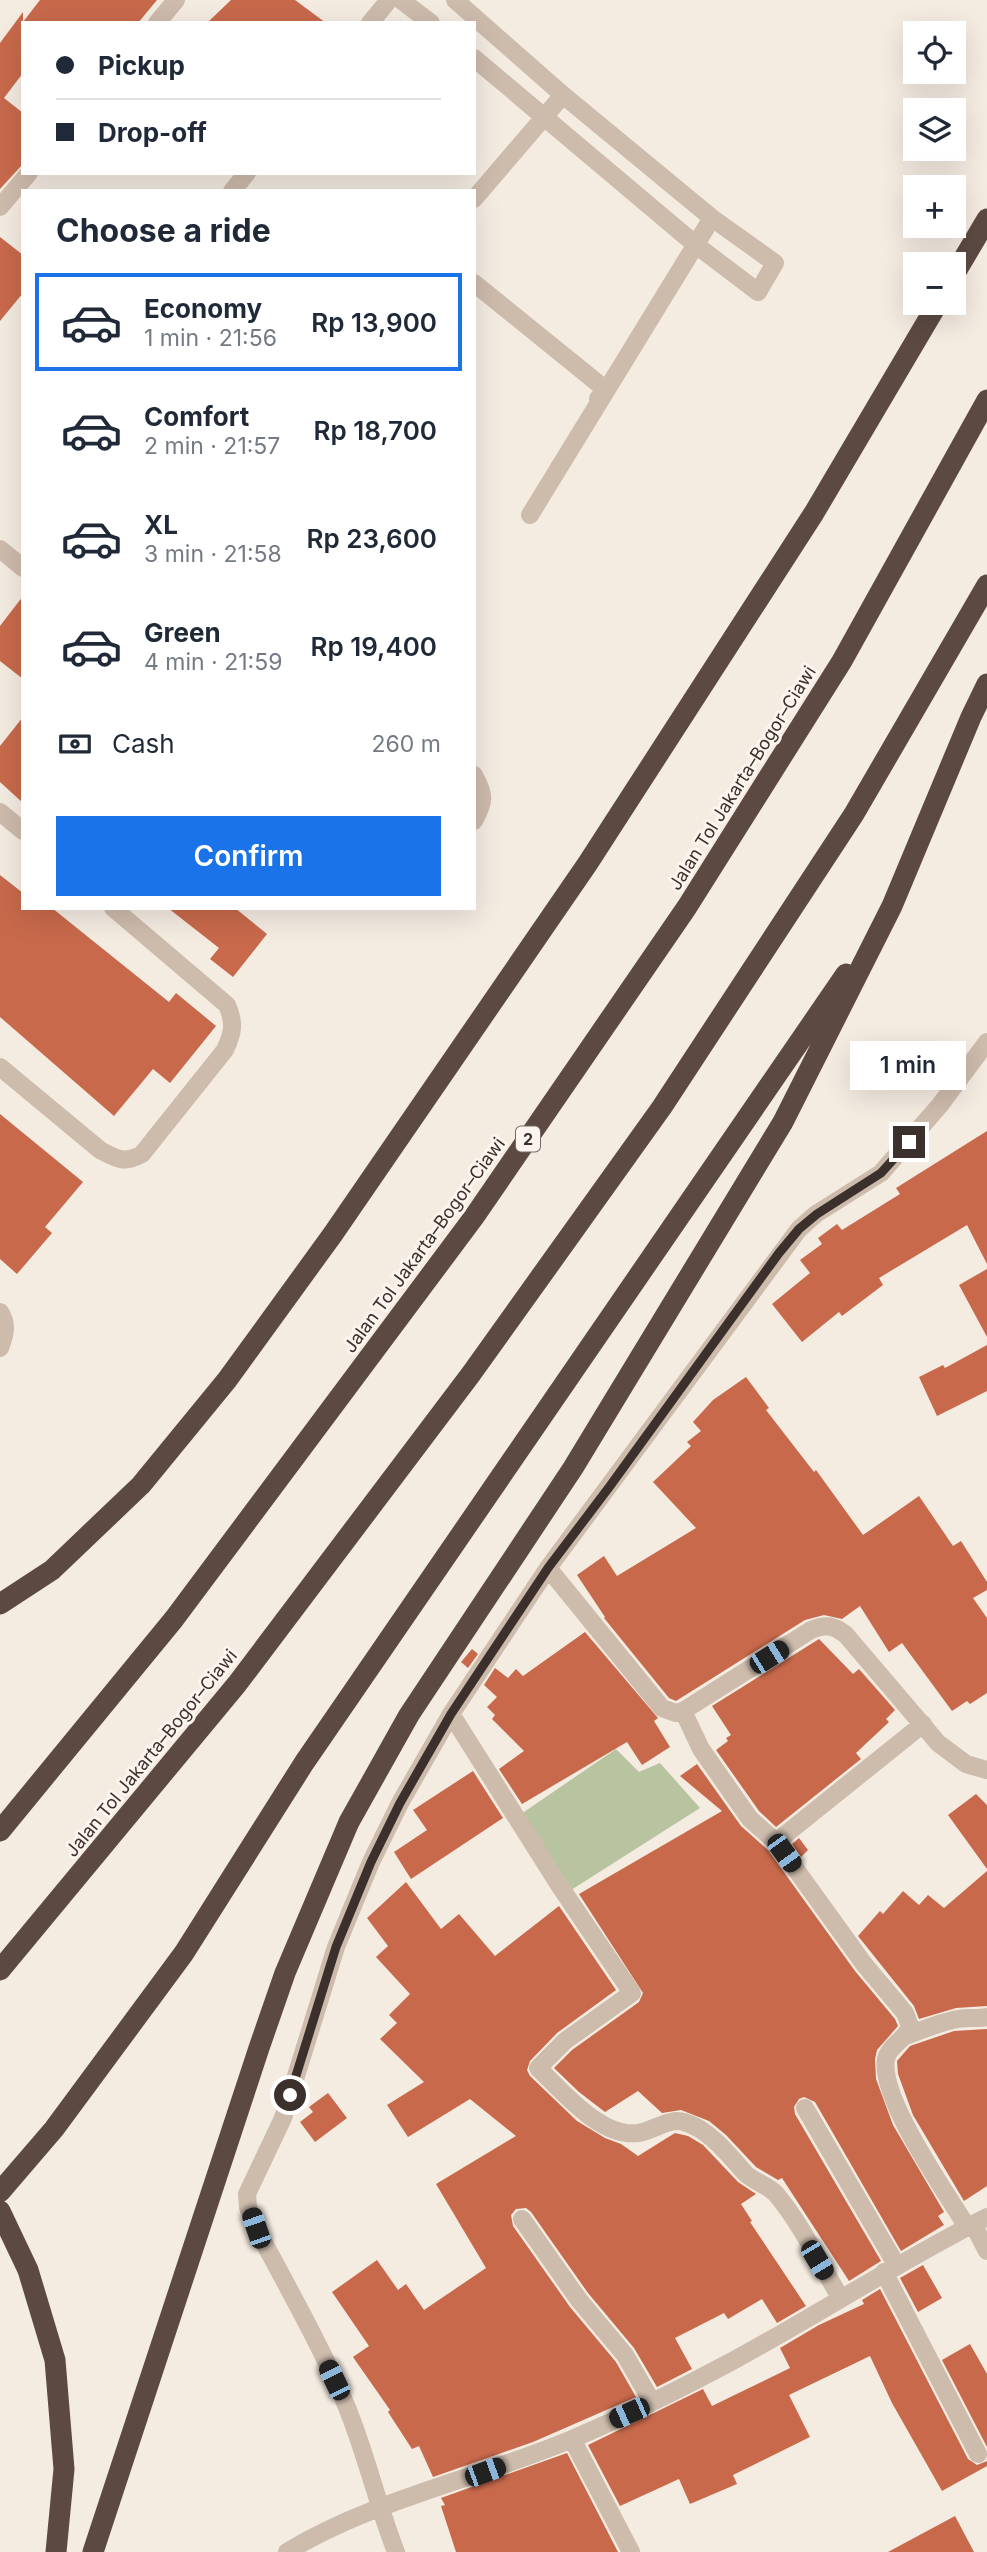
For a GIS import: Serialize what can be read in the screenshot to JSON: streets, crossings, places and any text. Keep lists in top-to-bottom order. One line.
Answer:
{"streets":{"highway":["Jalan Tol Jakarta–Bogor–Ciawi","2"]},"page":{"map_buttons":["+","−"],"banner":["Pickup","Drop-off"],"heading":"Choose a ride","list":[{"name":"Economy","note":"1 min · 21:56","value":"Rp 13,900"},{"name":"Comfort","note":"2 min · 21:57","value":"Rp 18,700"},{"name":"XL","note":"3 min · 21:58","value":"Rp 23,600"},{"name":"Green","note":"4 min · 21:59","value":"Rp 19,400"}],"pay":["Cash","260 m"],"buttons":"Confirm","bubble":"1 min"}}
